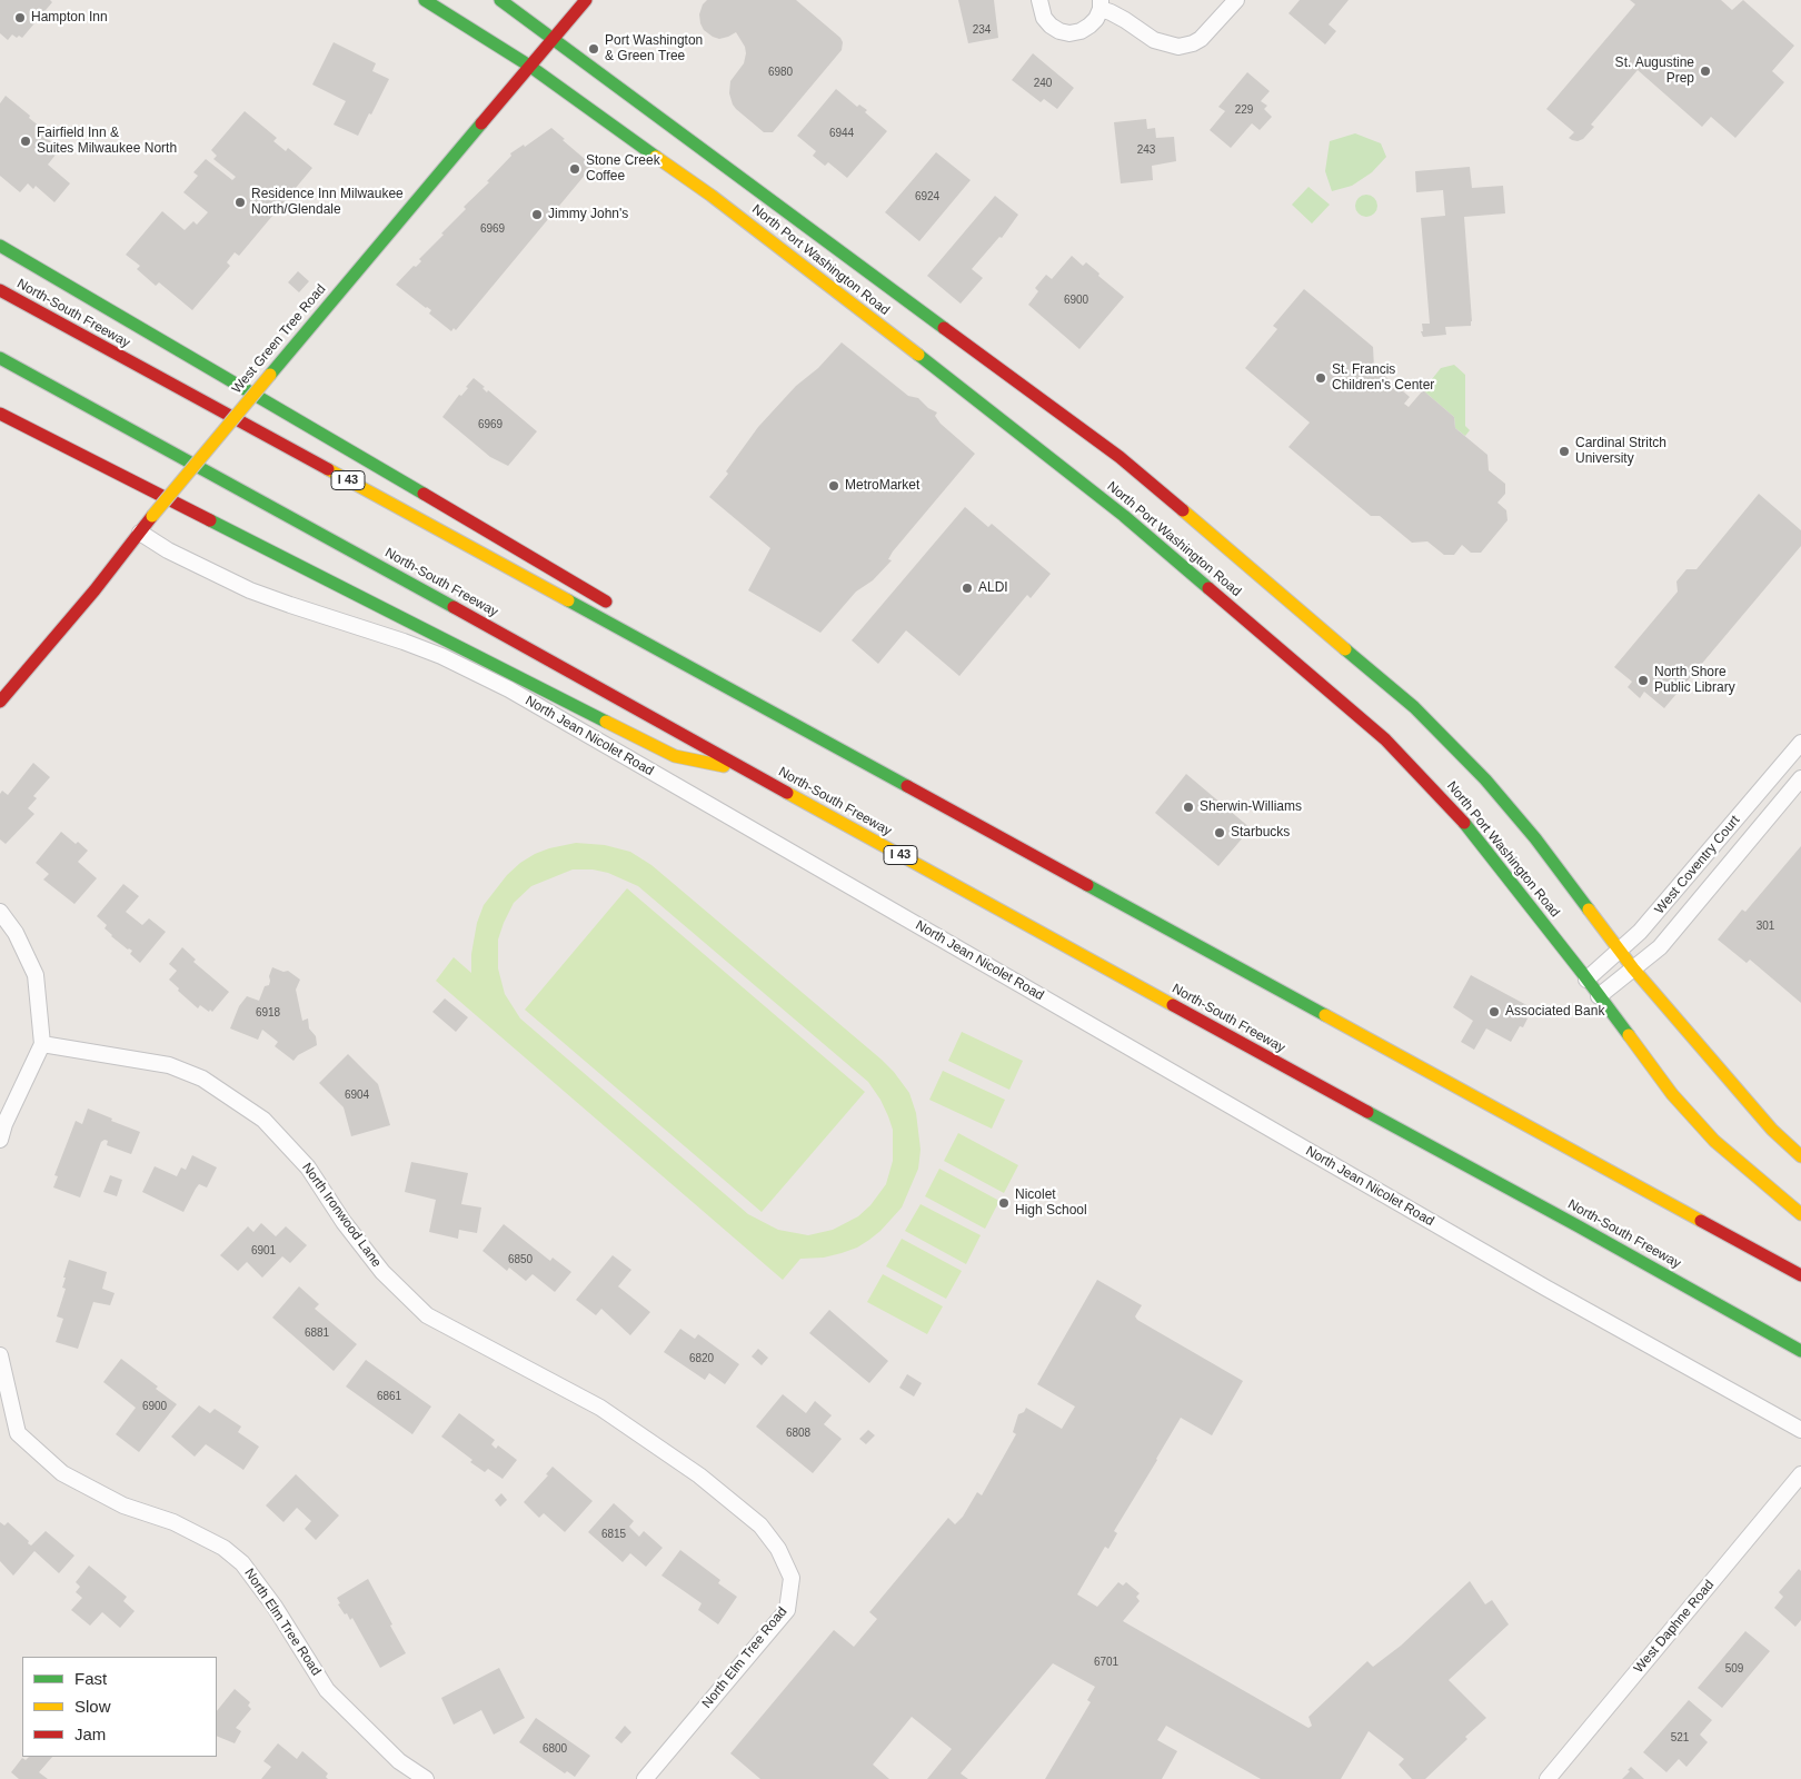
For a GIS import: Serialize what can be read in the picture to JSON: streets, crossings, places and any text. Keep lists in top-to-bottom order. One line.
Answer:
{"streets":{"main road":["North Port Washington Road","North-South Freeway","West Green Tree Road","I 43"],"street":["North Jean Nicolet Road","West Coventry Court","North Ironwood Lane","North Elm Tree Road","West Daphne Road"]},"crossings":[["North Port Washington Road","West Green Tree Road"],["North Port Washington Road","West Coventry Court"],["West Green Tree Road","North Jean Nicolet Road"],["North Ironwood Lane","North Elm Tree Road"]],"places":["Hampton Inn","Port Washington & Green Tree","St. Augustine Prep","Fairfield Inn & Suites Milwaukee North","Stone Creek Coffee","Residence Inn Milwaukee North/Glendale","Jimmy John's","St. Francis Children's Center","Cardinal Stritch University","MetroMarket","ALDI","North Shore Public Library","Sherwin-Williams","Starbucks","Associated Bank","Nicolet High School"],"house_numbers":["234","6980","240","229","6944","243","6924","6969","6900","6969","301","6918","6904","6901","6850","6881","6820","6861","6900","6808","6815","6701","509","521","6800"],"legend":["Fast","Slow","Jam"]}
